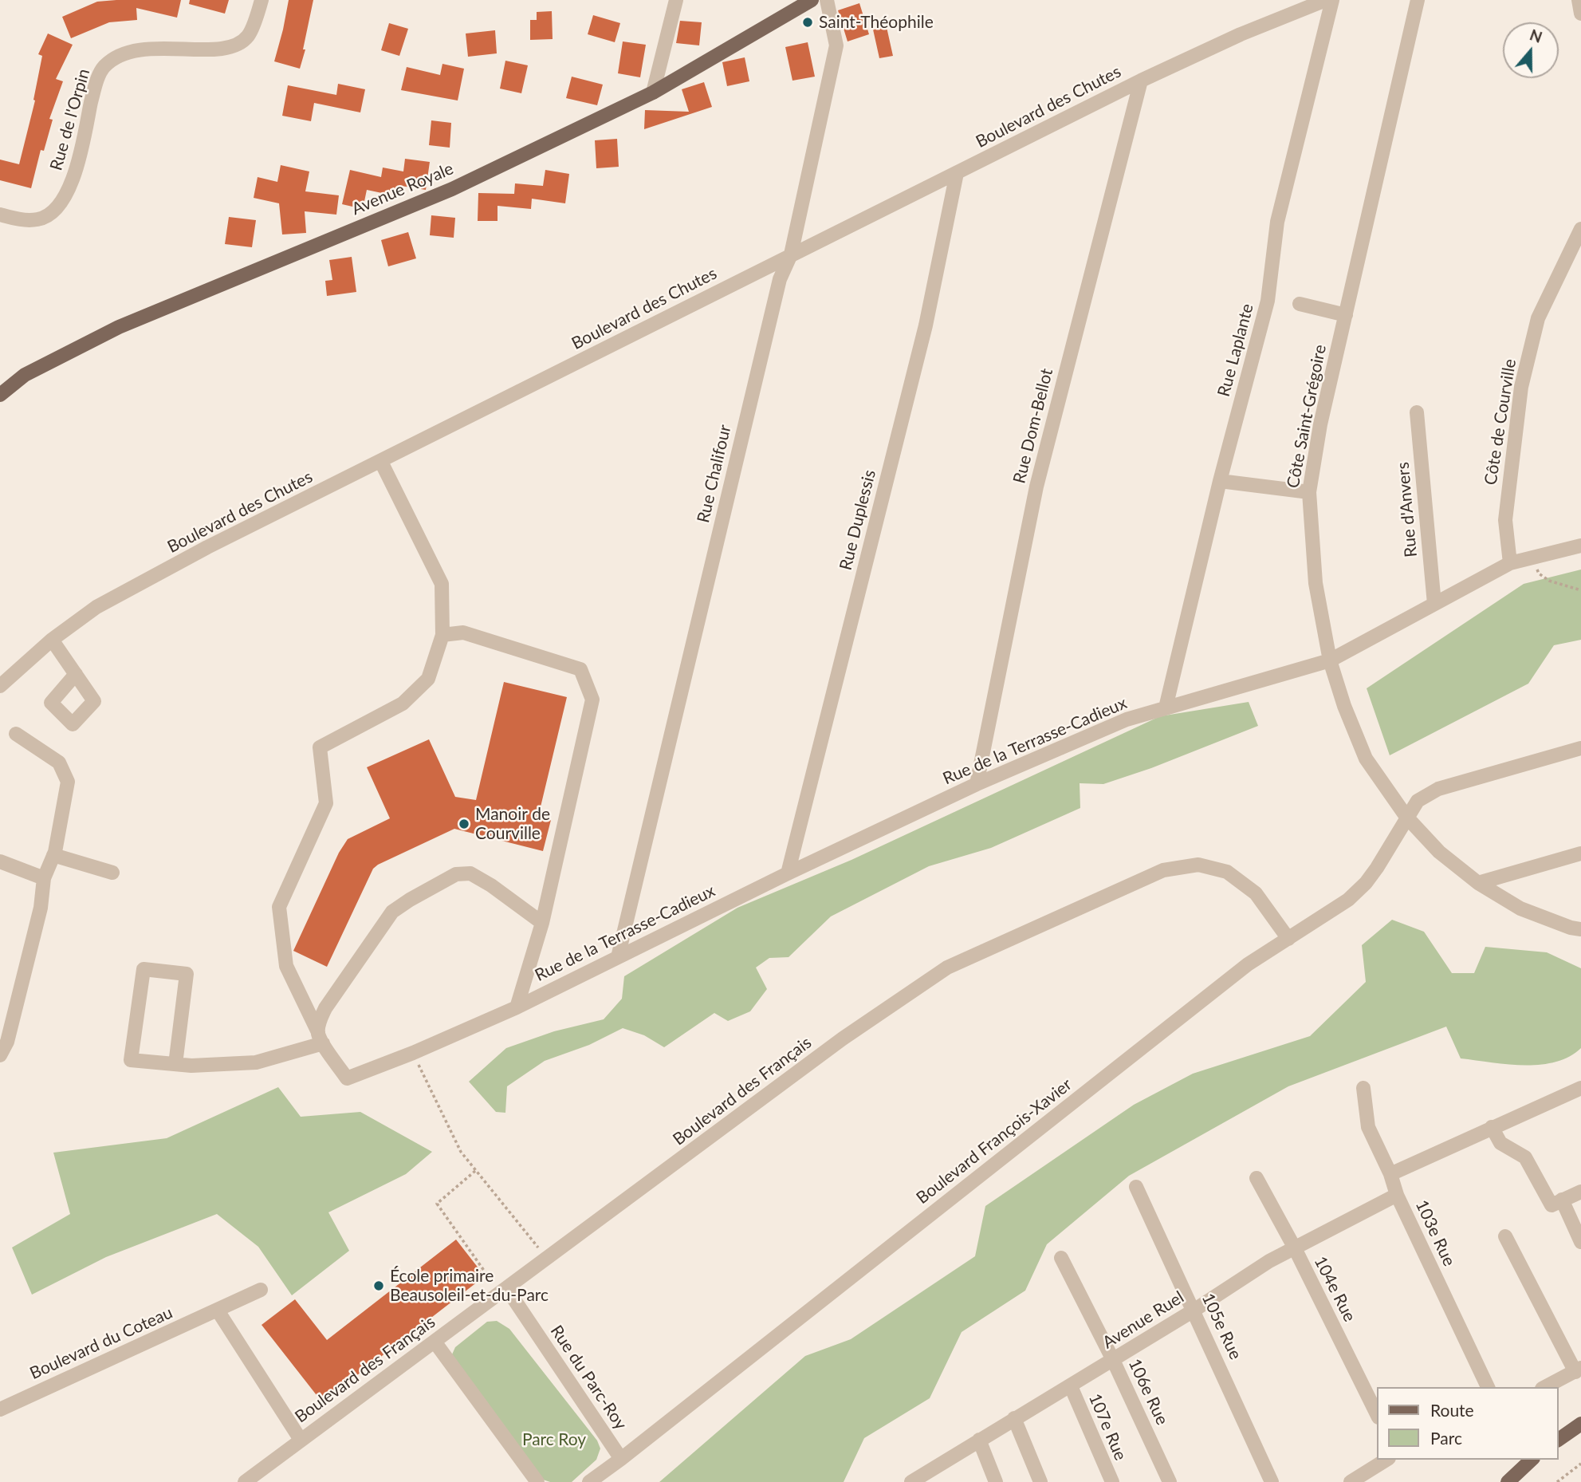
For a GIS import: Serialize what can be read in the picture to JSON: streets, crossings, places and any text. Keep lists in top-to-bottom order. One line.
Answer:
{"streets":{"main road":["Avenue Royale"],"street":["Boulevard des Chutes","Rue de l'Orpin","Rue Laplante","Côte Saint-Grégoire","Côte de Courville","Rue Dom-Bellot","Rue Chalifour","Rue d'Anvers","Rue Duplessis","Rue de la Terrasse-Cadieux","Boulevard des Français","Boulevard François-Xavier","103e Rue","104e Rue","Avenue Ruel","105e Rue","Boulevard du Coteau","Rue du Parc-Roy","106e Rue","107e Rue"]},"crossings":[["Boulevard des Chutes","Rue Dom-Bellot"],["Boulevard des Chutes","Rue Chalifour"],["Boulevard des Chutes","Rue Duplessis"],["Rue Laplante","Rue de la Terrasse-Cadieux"],["Côte Saint-Grégoire","Rue de la Terrasse-Cadieux"],["Côte Saint-Grégoire","Boulevard François-Xavier"],["Côte de Courville","Rue de la Terrasse-Cadieux"],["Rue Dom-Bellot","Rue de la Terrasse-Cadieux"],["Rue Chalifour","Rue de la Terrasse-Cadieux"],["Rue d'Anvers","Rue de la Terrasse-Cadieux"],["Rue Duplessis","Rue de la Terrasse-Cadieux"],["Boulevard des Français","Boulevard François-Xavier"],["Boulevard des Français","Rue du Parc-Roy"],["Boulevard François-Xavier","Rue du Parc-Roy"],["103e Rue","Avenue Ruel"],["104e Rue","Avenue Ruel"],["Avenue Ruel","105e Rue"],["Avenue Ruel","106e Rue"],["Avenue Ruel","107e Rue"]],"parks":["Parc Roy"],"places":["Saint-Théophile","Manoir de Courville","École primaire Beausoleil-et-du-Parc"],"legend":["Route","Parc"],"north":"top"}
